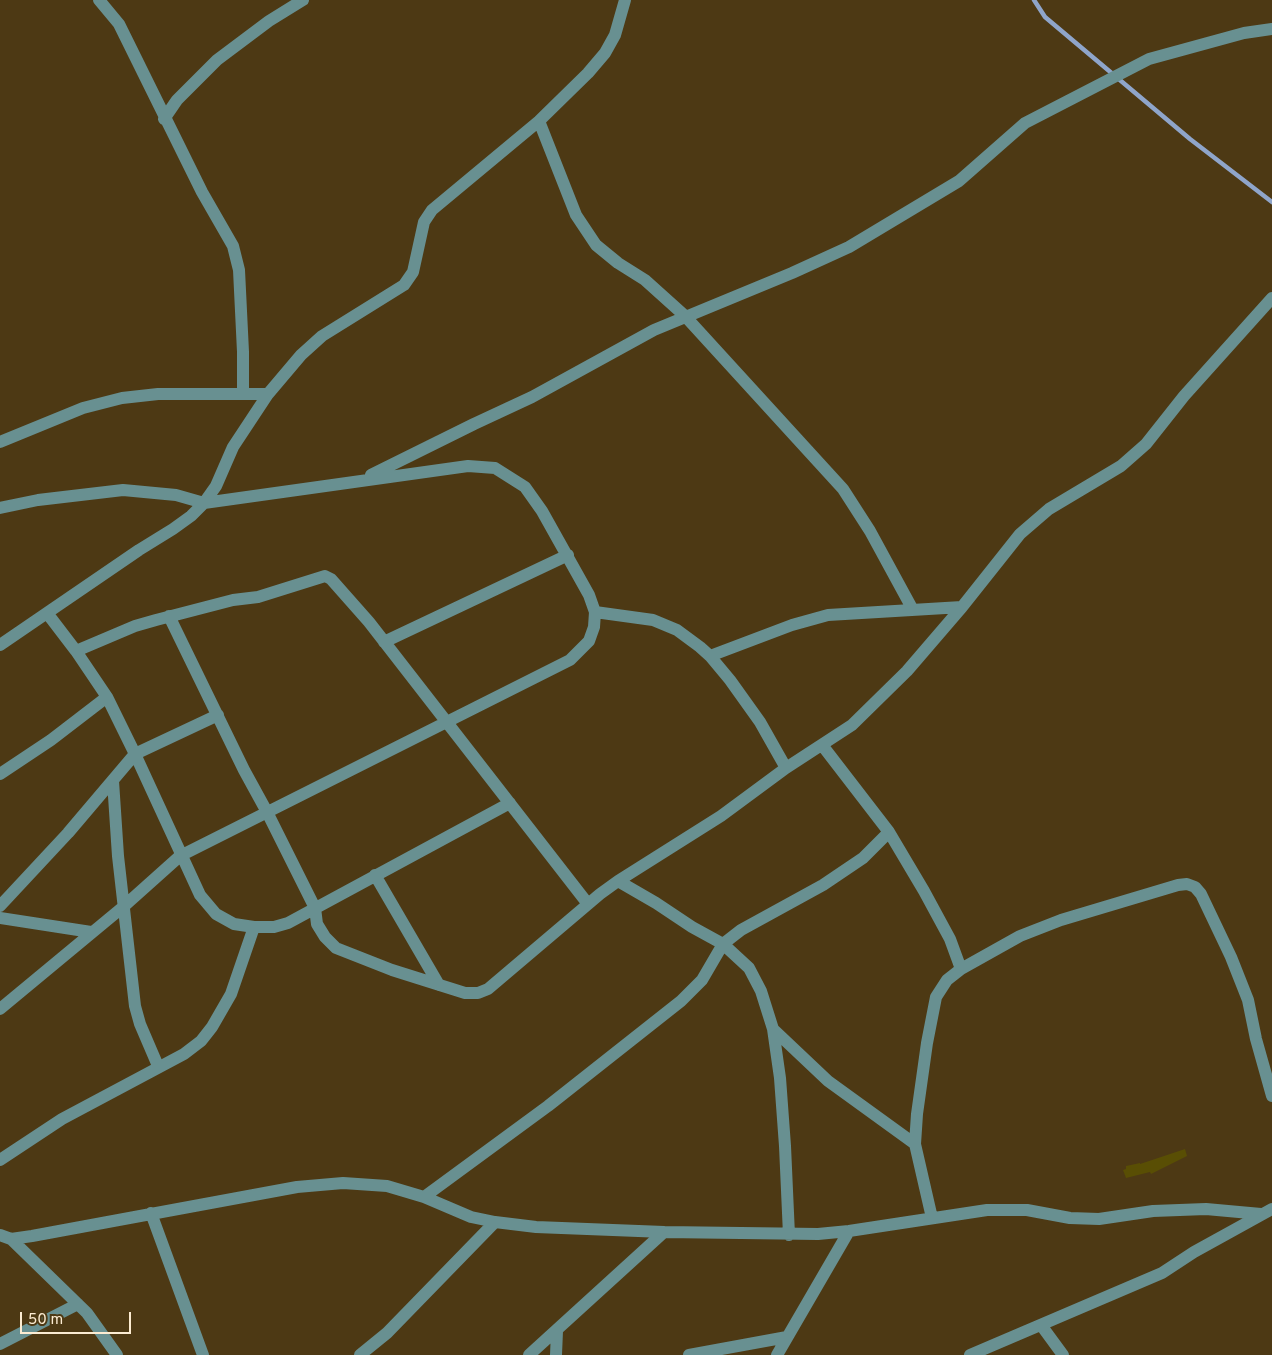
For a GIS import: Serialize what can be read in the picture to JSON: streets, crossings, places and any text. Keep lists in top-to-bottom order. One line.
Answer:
{"scale_bar":"50 m"}
